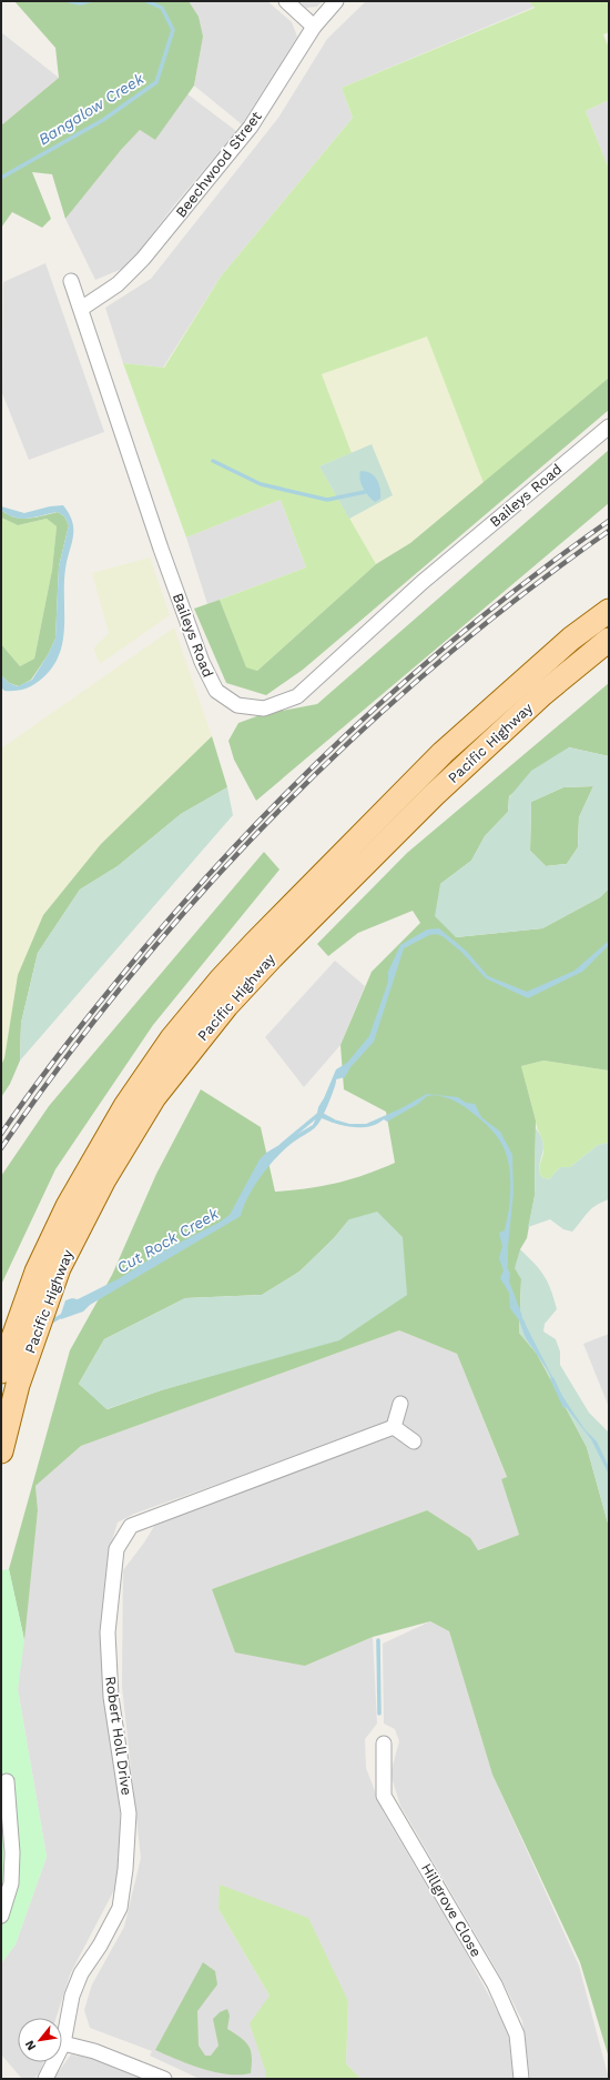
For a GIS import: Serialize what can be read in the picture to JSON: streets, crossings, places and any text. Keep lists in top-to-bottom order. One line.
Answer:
{"streets":{"main road":["Pacific Highway"],"street":["Beechwood Street","Baileys Road","Robert Holl Drive","Hillgrove Close"]},"crossings":[["Beechwood Street","Baileys Road"]],"water":["Bangalow Creek","Cut Rock Creek"],"north":"bottom left"}
